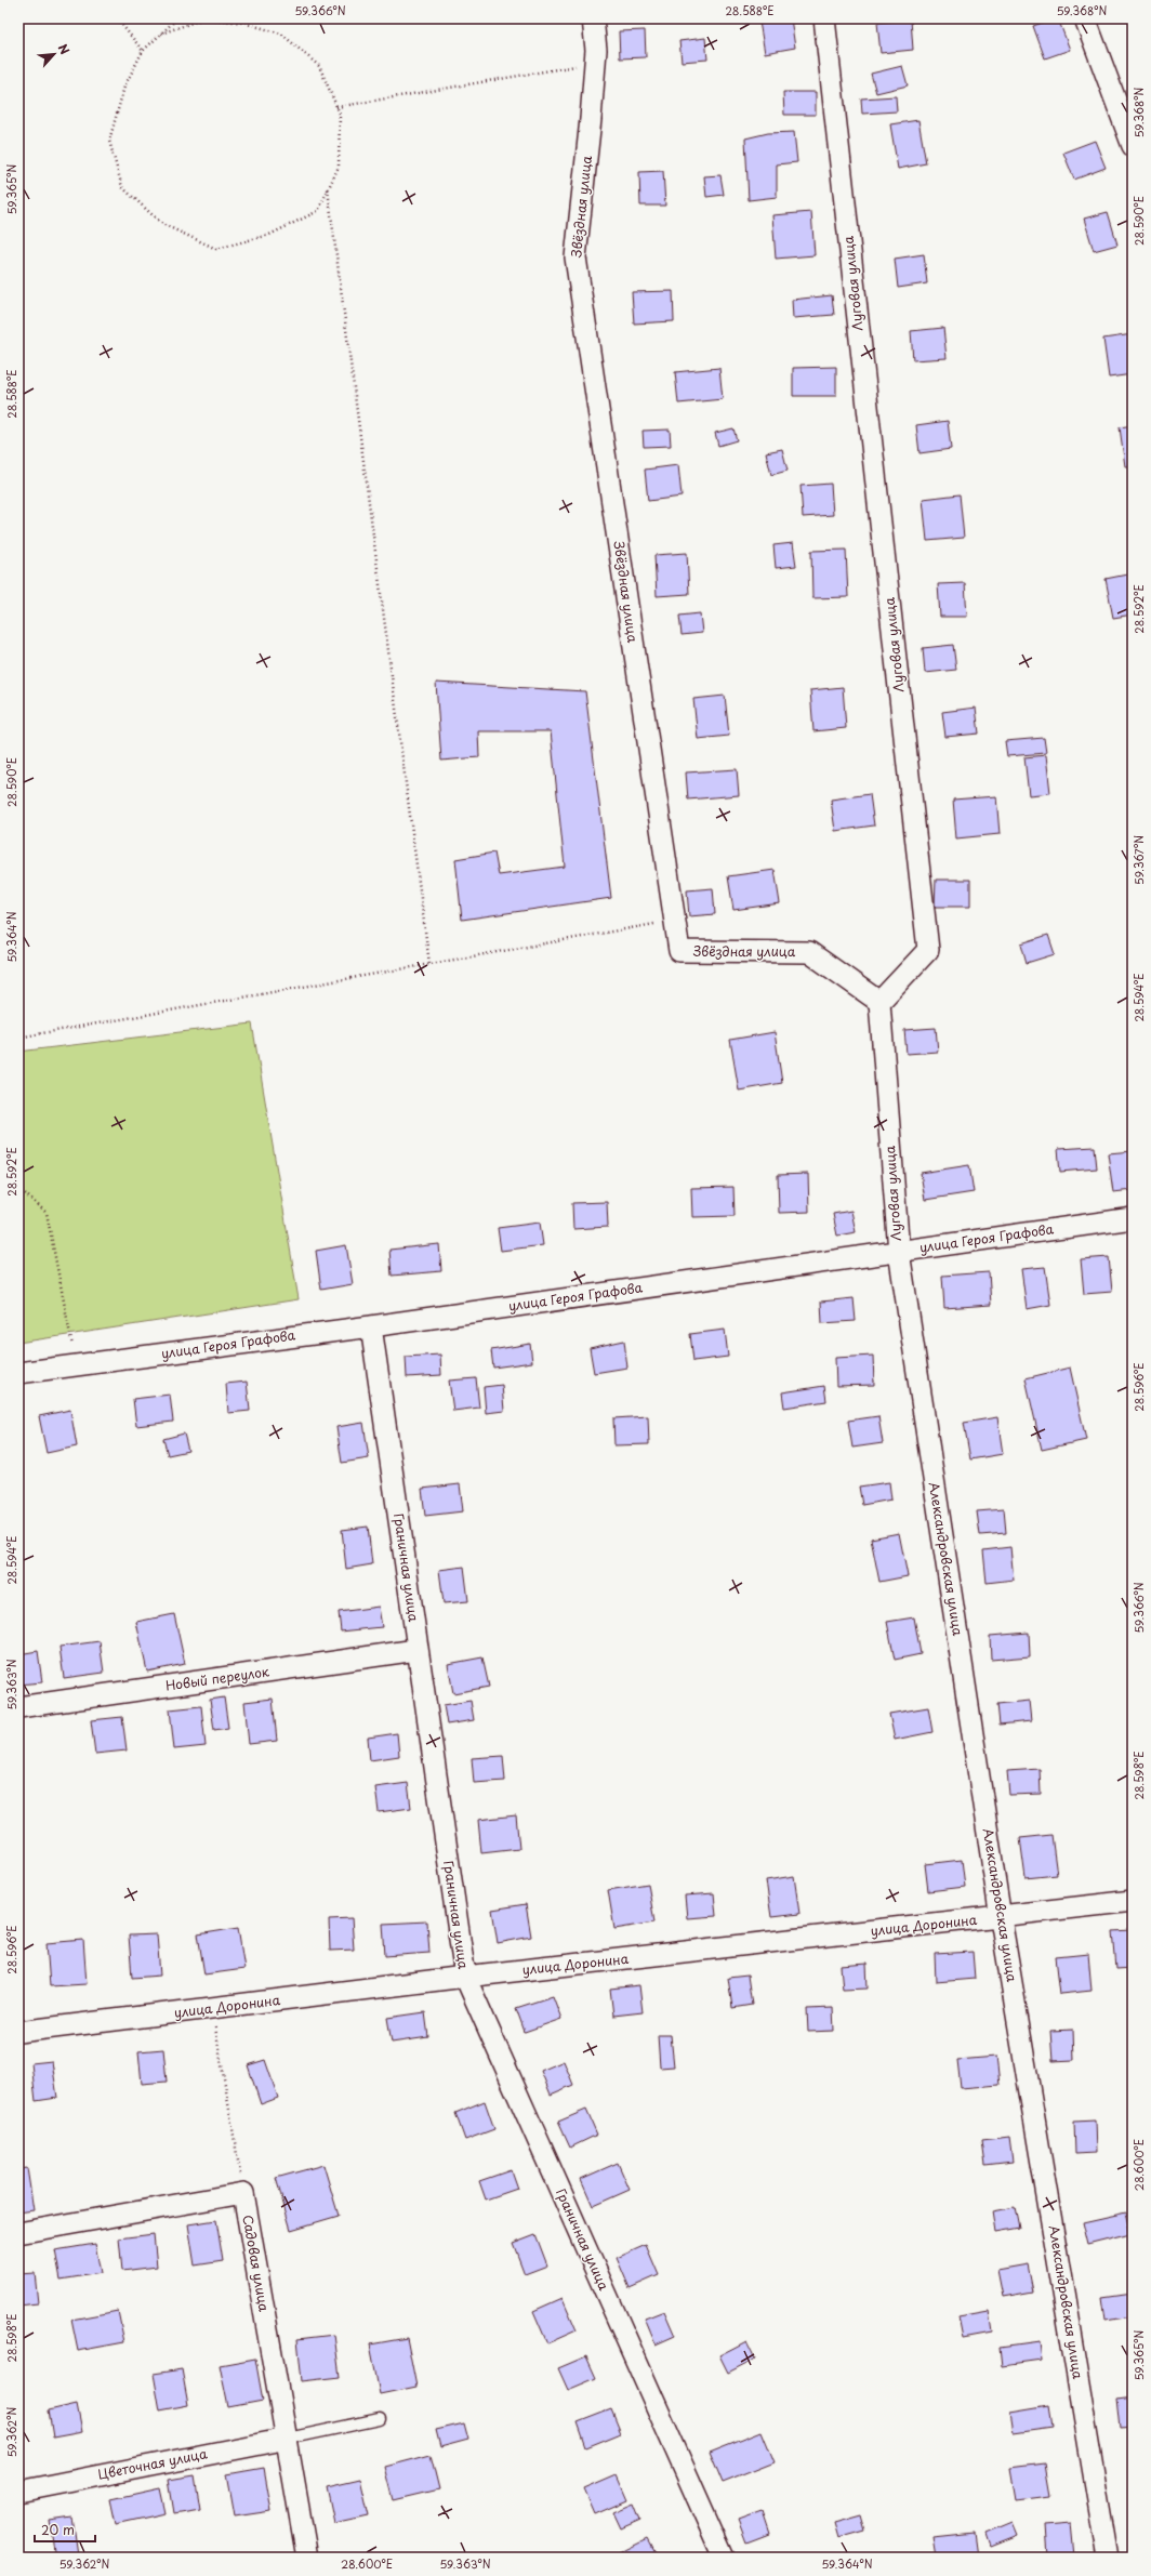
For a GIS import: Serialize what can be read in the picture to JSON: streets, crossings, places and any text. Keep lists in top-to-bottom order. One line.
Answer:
{"streets":{"street":["Звёздная улица","Луговая улица","улица Героя Графова","Александровская улица","Граничная улица","Новый переулок","улица Доронина","Садовая улица","Цветочная улица"]},"crossings":[["Звёздная улица","Луговая улица"],["Луговая улица","улица Героя Графова"],["Луговая улица","Александровская улица"],["улица Героя Графова","Александровская улица"],["улица Героя Графова","Граничная улица"],["Александровская улица","улица Доронина"],["Граничная улица","Новый переулок"],["Граничная улица","улица Доронина"],["Садовая улица","Цветочная улица"]],"scale_bar":"20 m","north":"top right","coordinates":["59.366°N","28.588°E","59.368°N","59.365°N","28.590°E","28.592°E","59.367°N","59.364°N","28.594°E","28.596°E","59.363°N","28.598°E","28.600°E","59.362°N"]}
